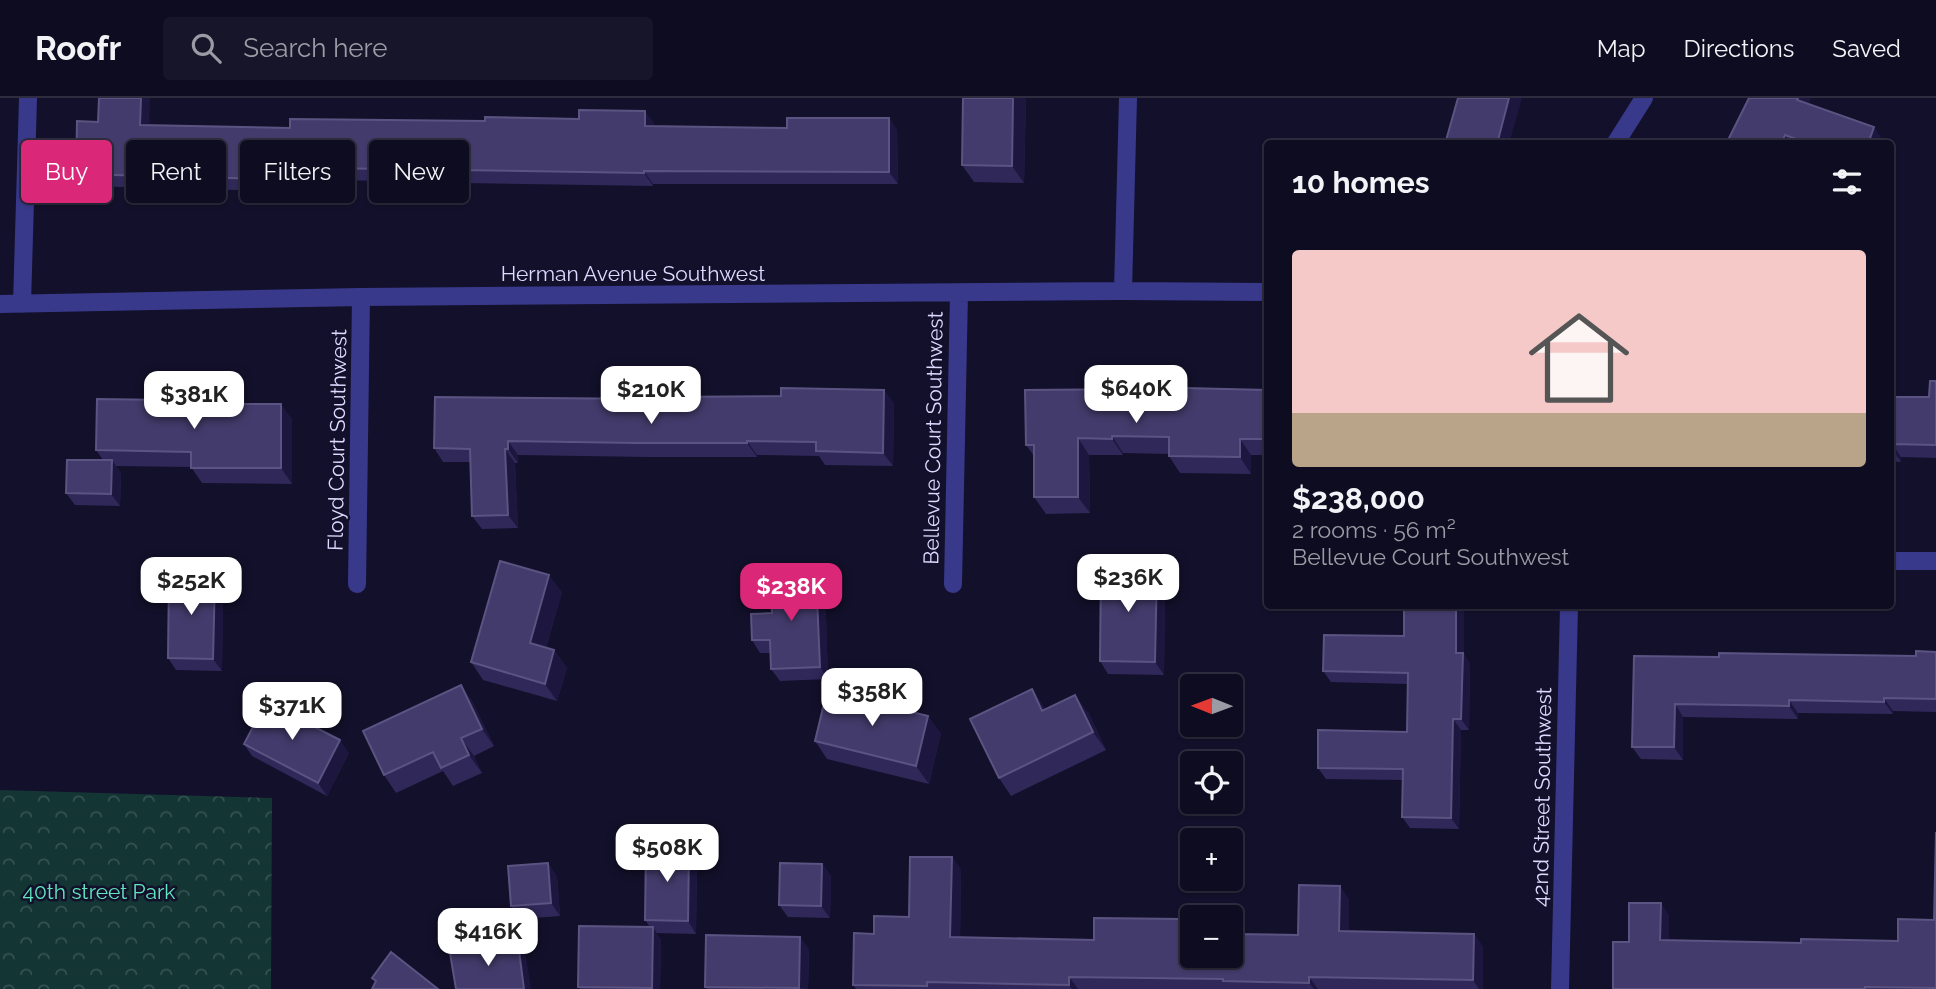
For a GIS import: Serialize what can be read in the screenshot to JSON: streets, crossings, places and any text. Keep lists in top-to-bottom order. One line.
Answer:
{"streets":{"street":["Herman Avenue Southwest","Bellevue Court Southwest","Floyd Court Southwest","42nd Street Southwest"]},"crossings":[["Herman Avenue Southwest","Bellevue Court Southwest"],["Herman Avenue Southwest","Floyd Court Southwest"]],"parks":["40th street Park"],"north":"left","page":{"header":"Roofr","search":"Search here","nav":["Map","Directions","Saved"],"chip":["Buy","Rent","Filters","New"],"heading":"10 homes","list":[{"name":"$238,000","note":"2 rooms · 56 m² · Bellevue Court Southwest"}],"price":["$640K","$210K","$381K","$236K","$252K","$238K","$358K","$371K","$508K","$416K"],"map_buttons":["+","−"]}}
